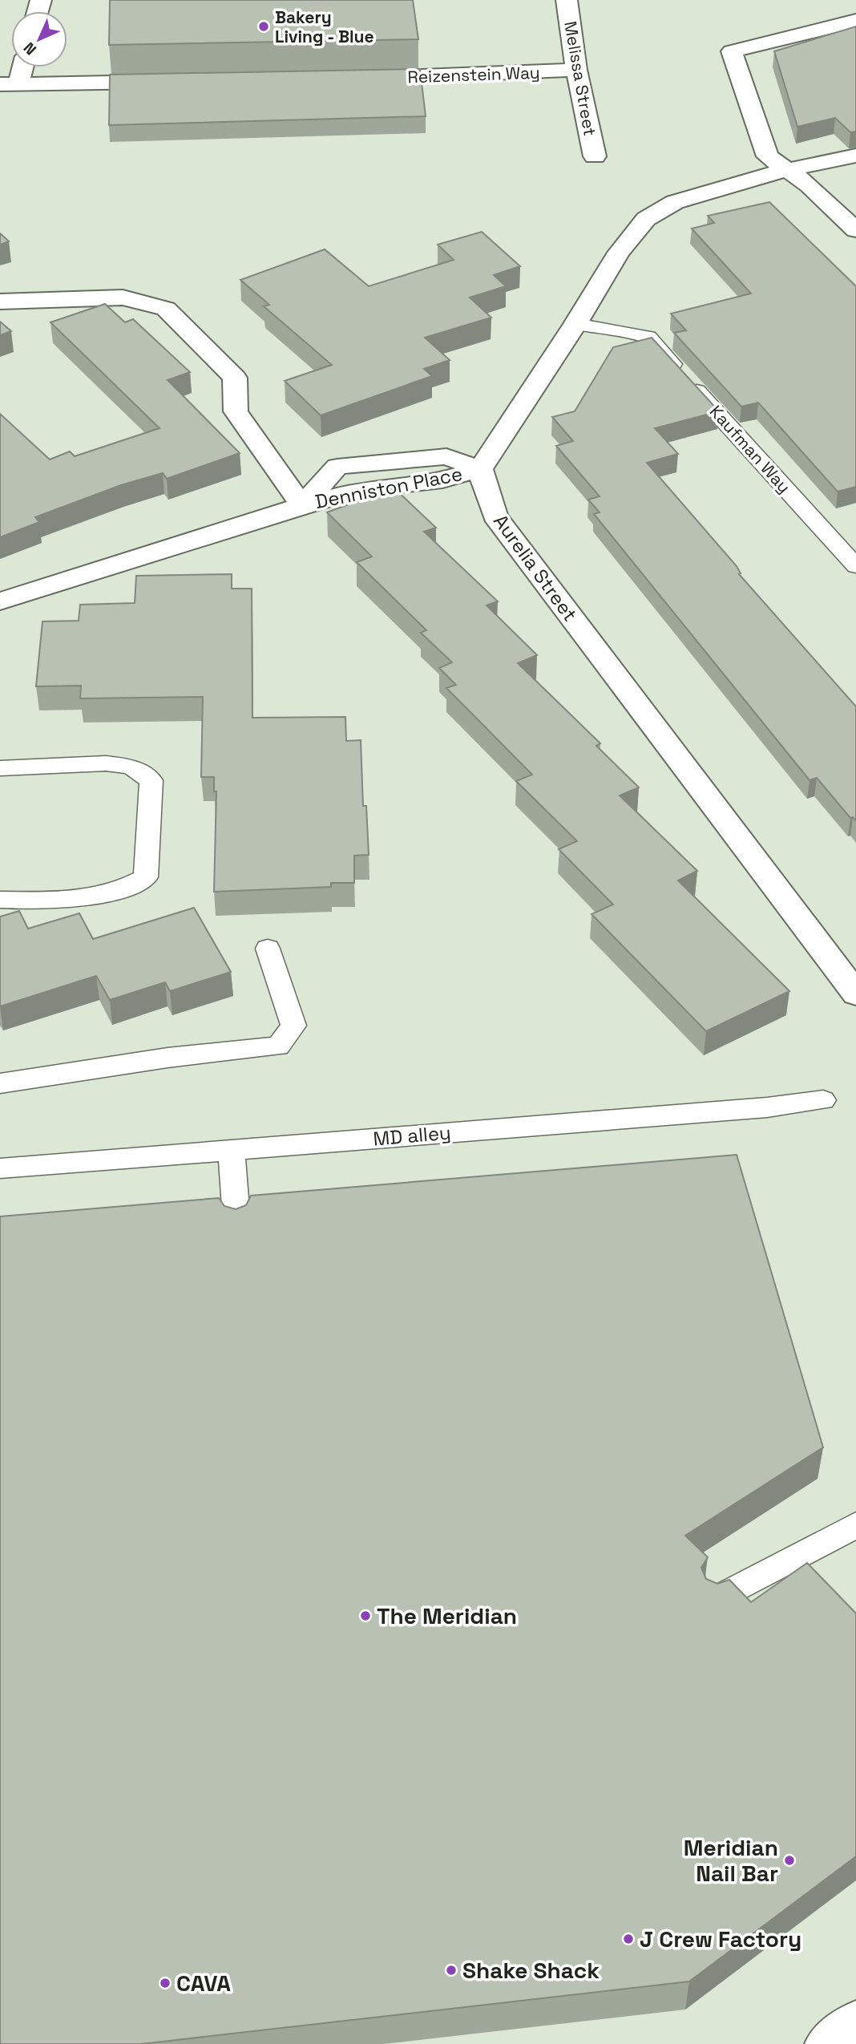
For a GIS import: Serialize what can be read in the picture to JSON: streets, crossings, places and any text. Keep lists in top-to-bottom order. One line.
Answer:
{"streets":{"street":["Reizenstein Way","Melissa Street","Denniston Place","Aurelia Street"],"lane":["Kaufman Way","MD alley"]},"crossings":[["Reizenstein Way","Melissa Street"],["Denniston Place","Aurelia Street"]],"places":["Bakery Living - Blue","The Meridian","Meridian Nail Bar","J Crew Factory","Shake Shack","CAVA"],"north":"bottom left"}
